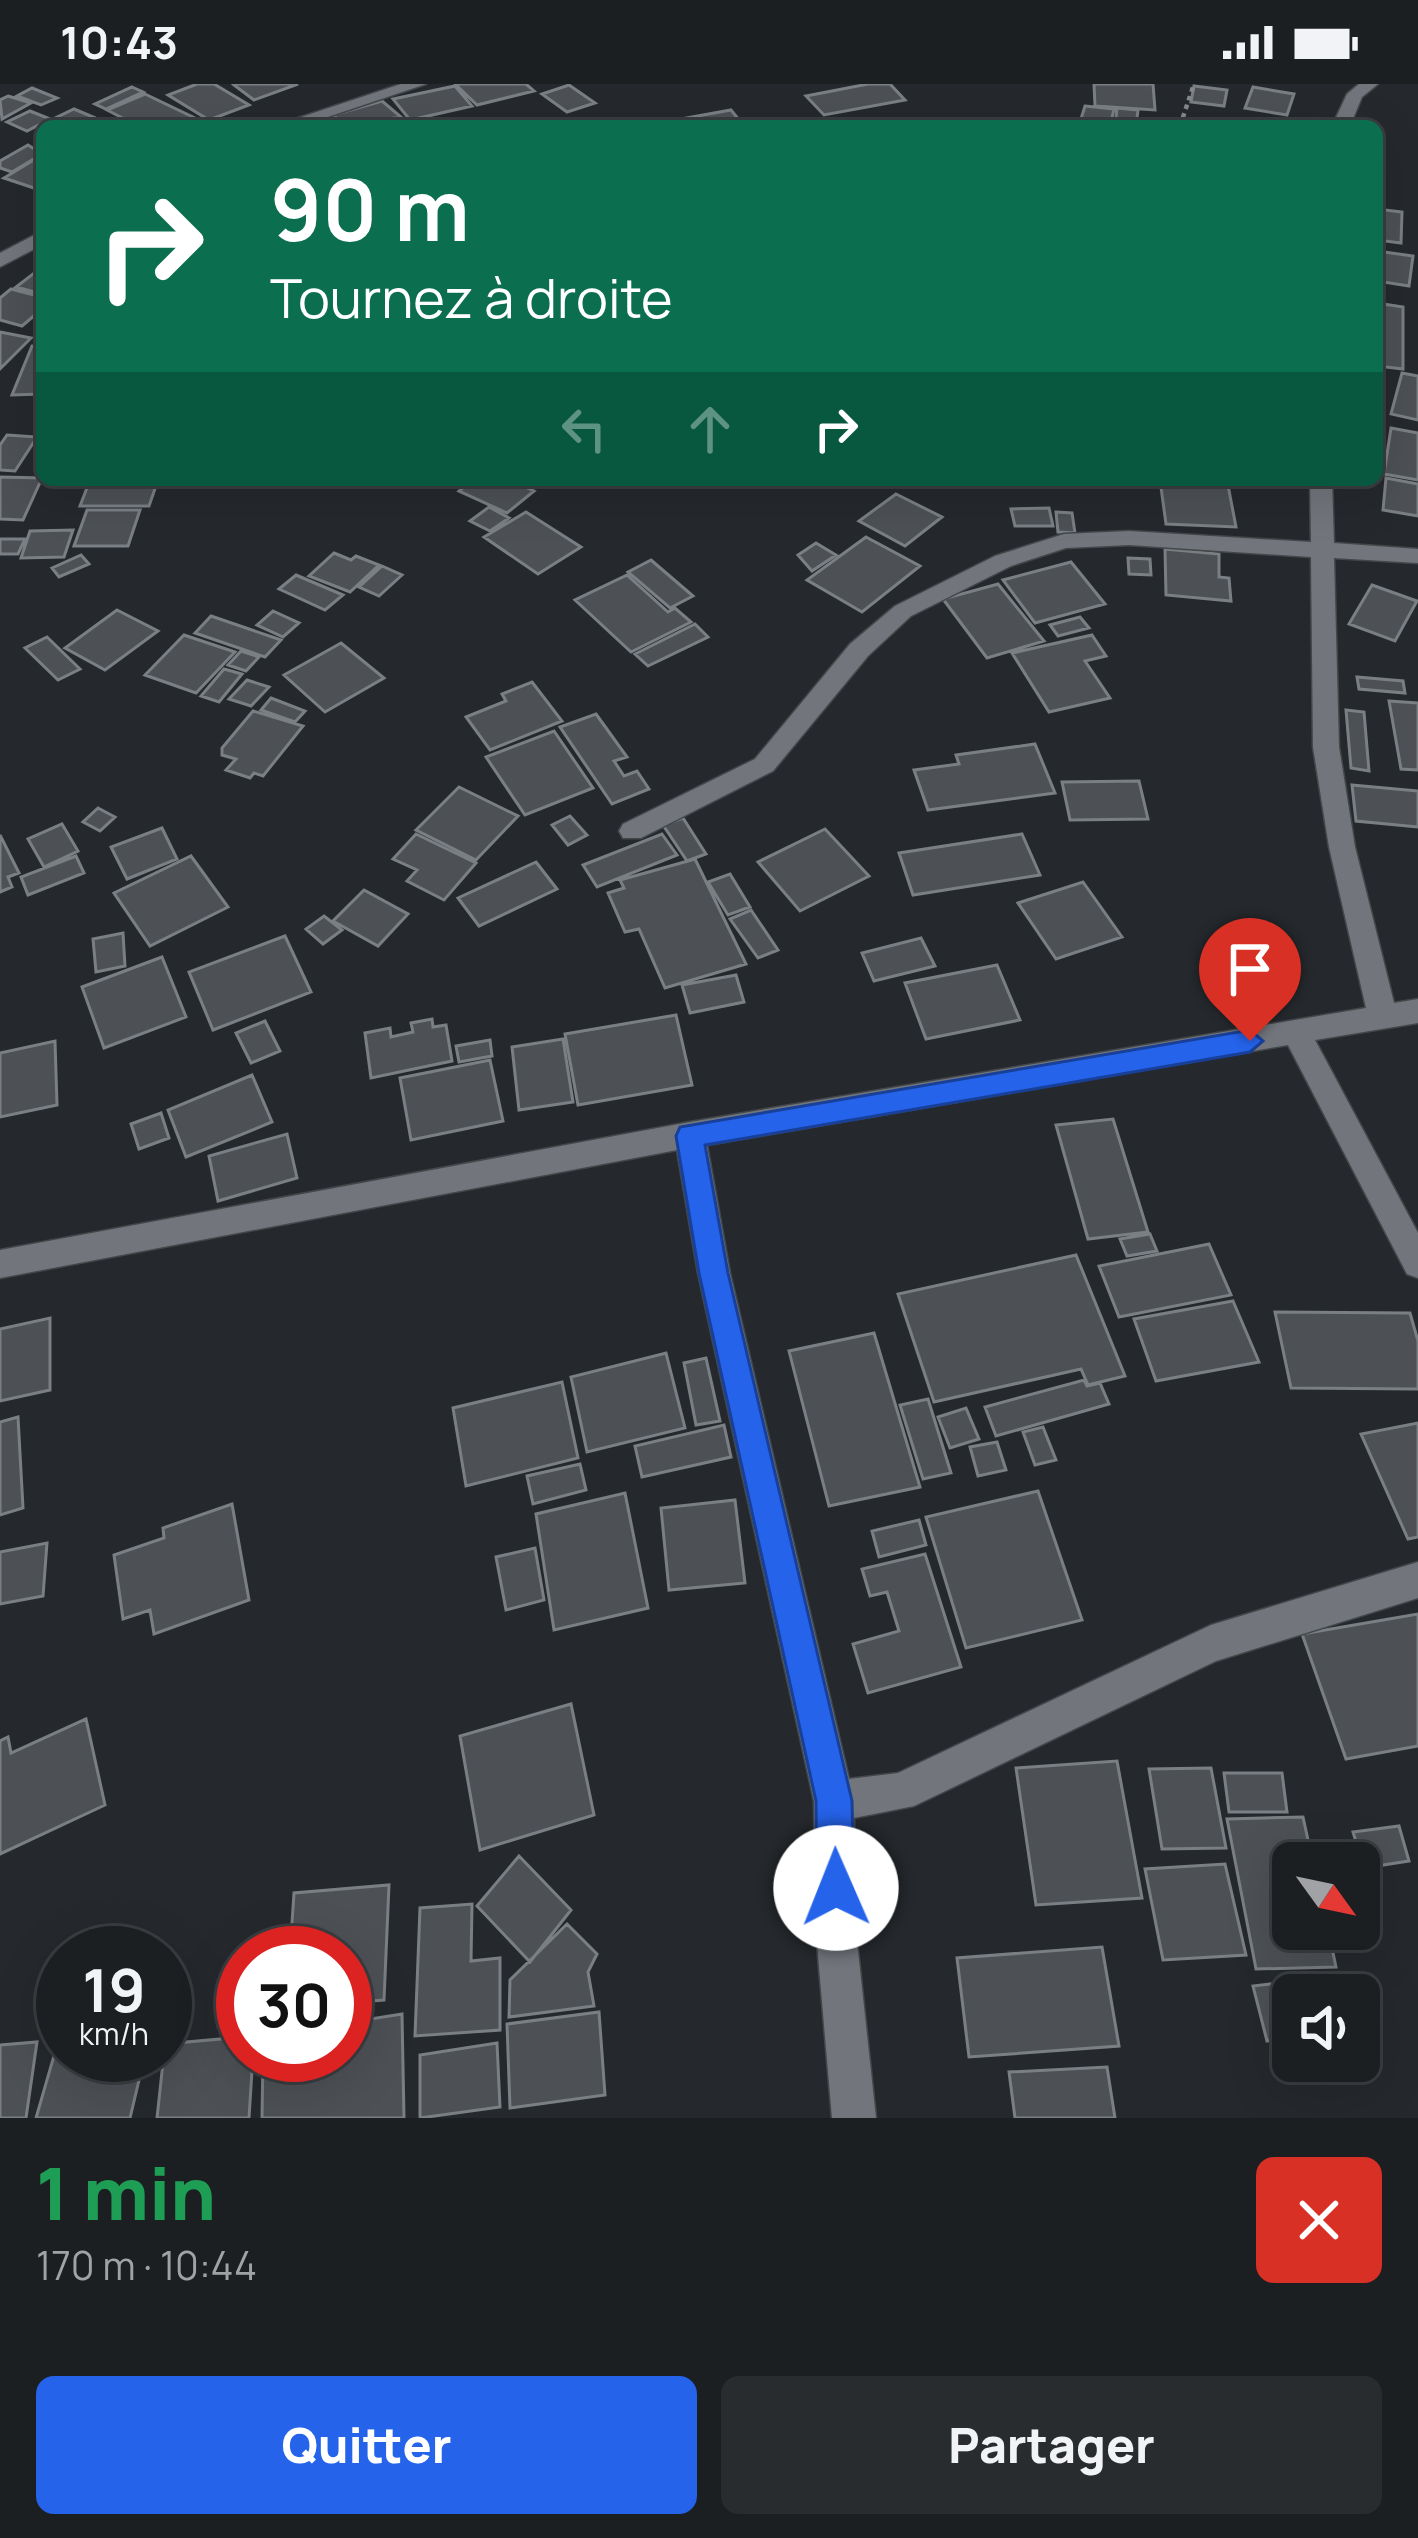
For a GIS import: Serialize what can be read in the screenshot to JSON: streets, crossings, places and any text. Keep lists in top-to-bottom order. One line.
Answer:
{"north":"bottom right","page":{"status":"10:43","turn":["90 m","Tournez à droite"],"speed":"19 km/h","limit":"30","heading":["1 min","170 m · 10:44"],"buttons":["Quitter","Partager"]}}
